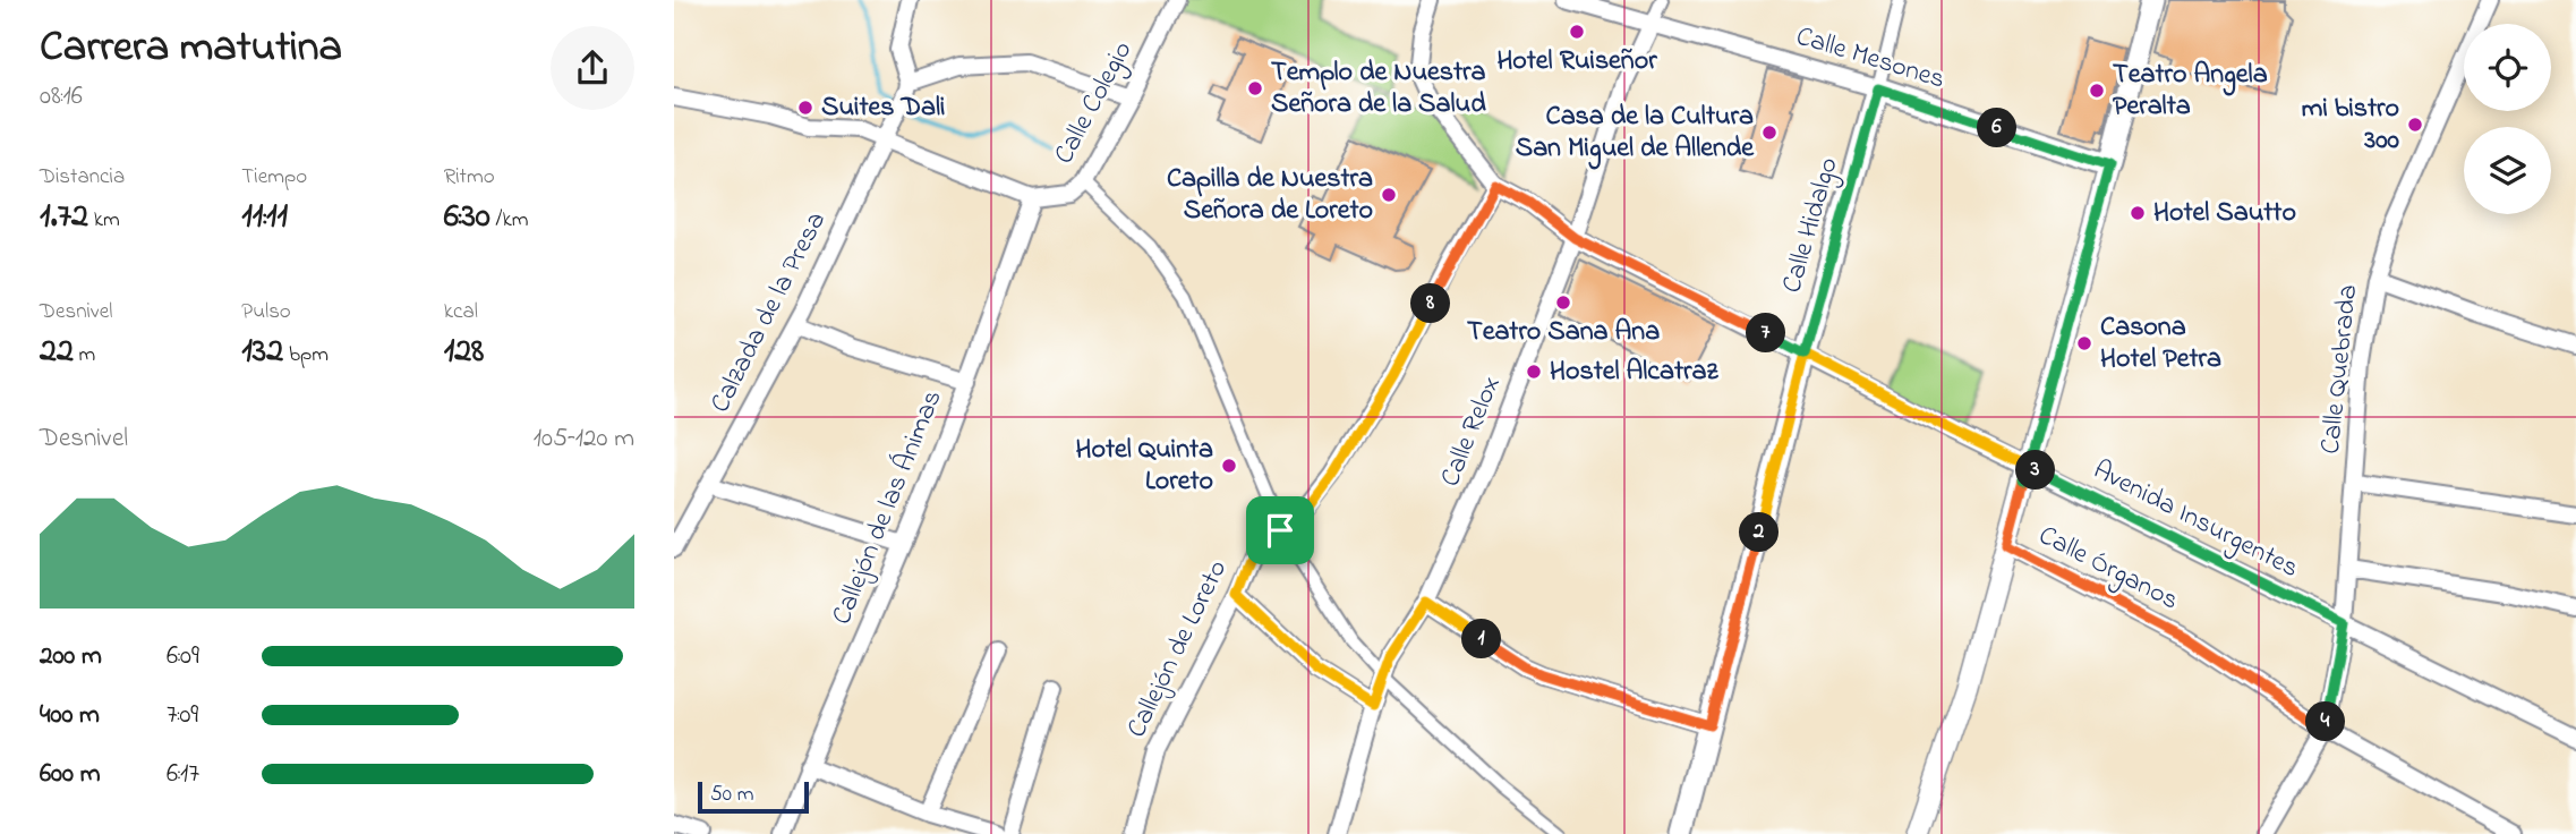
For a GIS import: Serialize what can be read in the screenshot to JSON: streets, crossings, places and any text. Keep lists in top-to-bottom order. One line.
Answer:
{"streets":{"main road":["Calle Mesones","Calle Hidalgo"],"street":["Calle Colegio","Calzada de la Presa","Calle Quebrada","Calle Relox","Callejón de las Ánimas","Avenida Insurgentes","Calle Órganos","Callejón de Loreto"]},"crossings":[["Calle Mesones","Calle Hidalgo"],["Calle Mesones","Calle Relox"],["Calle Colegio","Callejón de las Ánimas"],["Calle Hidalgo","Avenida Insurgentes"],["Calle Quebrada","Avenida Insurgentes"],["Calle Quebrada","Calle Órganos"],["Calle Relox","Avenida Insurgentes"],["Avenida Insurgentes","Callejón de Loreto"]],"places":["Hotel Ruiseñor","Templo de Nuestra Señora de la Salud","Teatro Angela Peralta","Suites Dali","mi bistro 300","Casa de la Cultura San Miguel de Allende","Capilla de Nuestra Señora de Loreto","Hotel Sautto","Teatro Sana Ana","Casona Hotel Petra","Hostel Alcatraz","Hotel Quinta Loreto"],"scale_bar":"50 m","page":{"heading":["Carrera matutina","08:16"],"pins":["6","8","7","3","2","1","4"],"stats":[["Distancia","1.72 km"],["Tiempo","11:11"],["Ritmo","6:30 /km"],["Desnivel","22 m"],["Pulso","132 bpm"],["kcal","128"]],"chart":["Desnivel","105–120 m"],"list":[{"name":"200 m","note":"6:09"},{"name":"400 m","note":"7:09"},{"name":"600 m","note":"6:17"}],"scale":"50 m"}}
